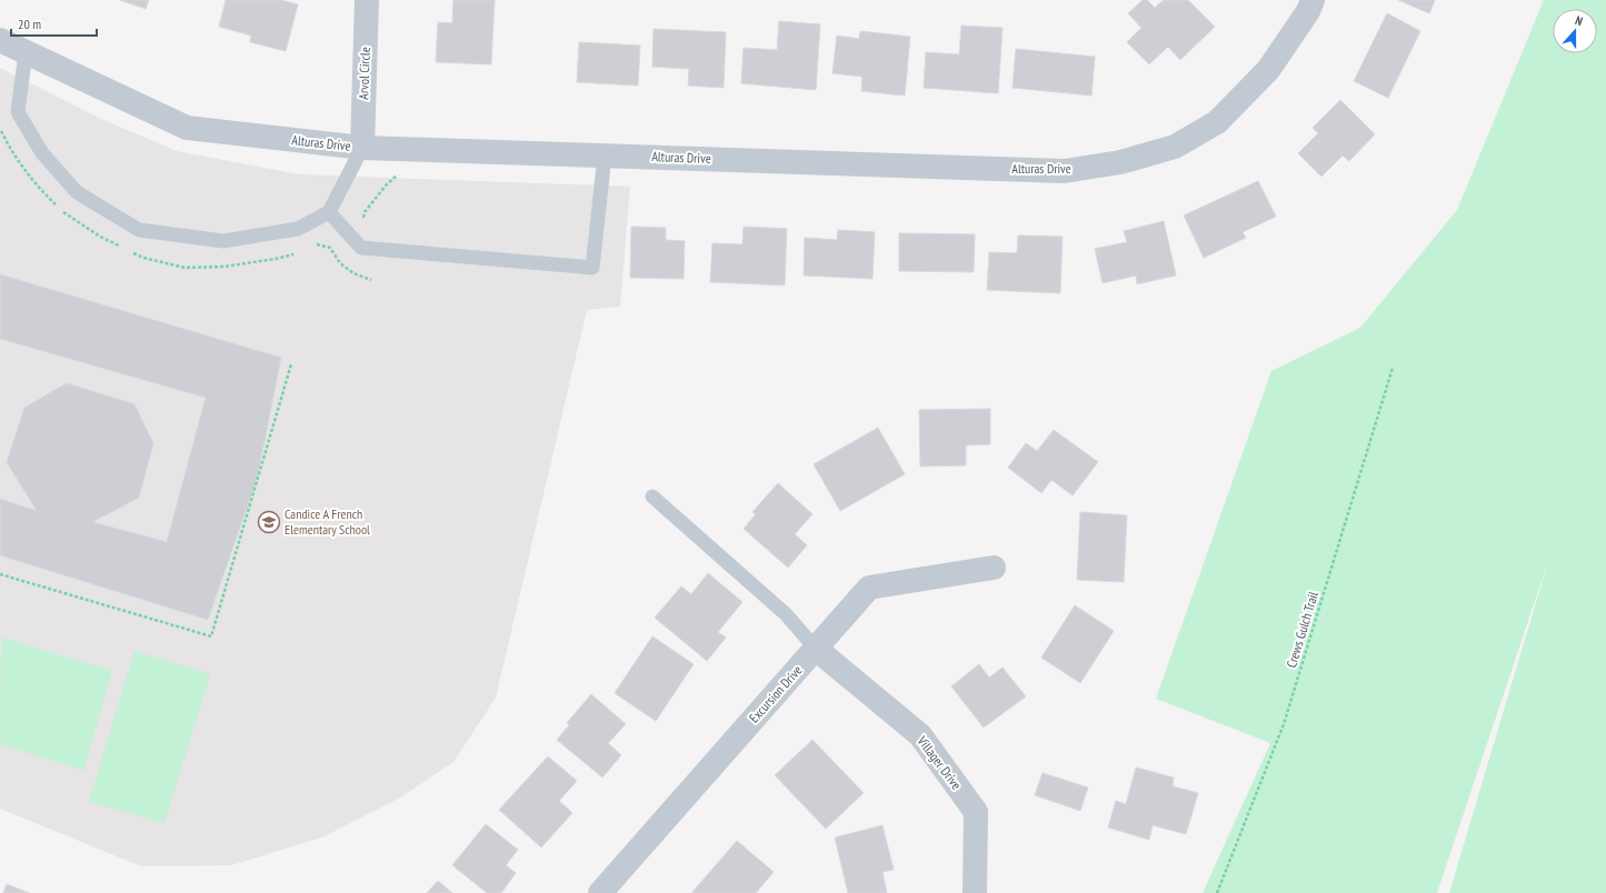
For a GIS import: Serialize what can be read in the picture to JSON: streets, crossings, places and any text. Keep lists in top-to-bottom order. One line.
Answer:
{"streets":{"street":["Arvol Circle","Alturas Drive","Excursion Drive","Villager Drive"],"path":["Crews Gulch Trail"]},"crossings":[["Arvol Circle","Alturas Drive"],["Excursion Drive","Villager Drive"]],"places":{"school or university":["Candice A French Elementary School"]},"scale_bar":"20 m","north":"top"}
